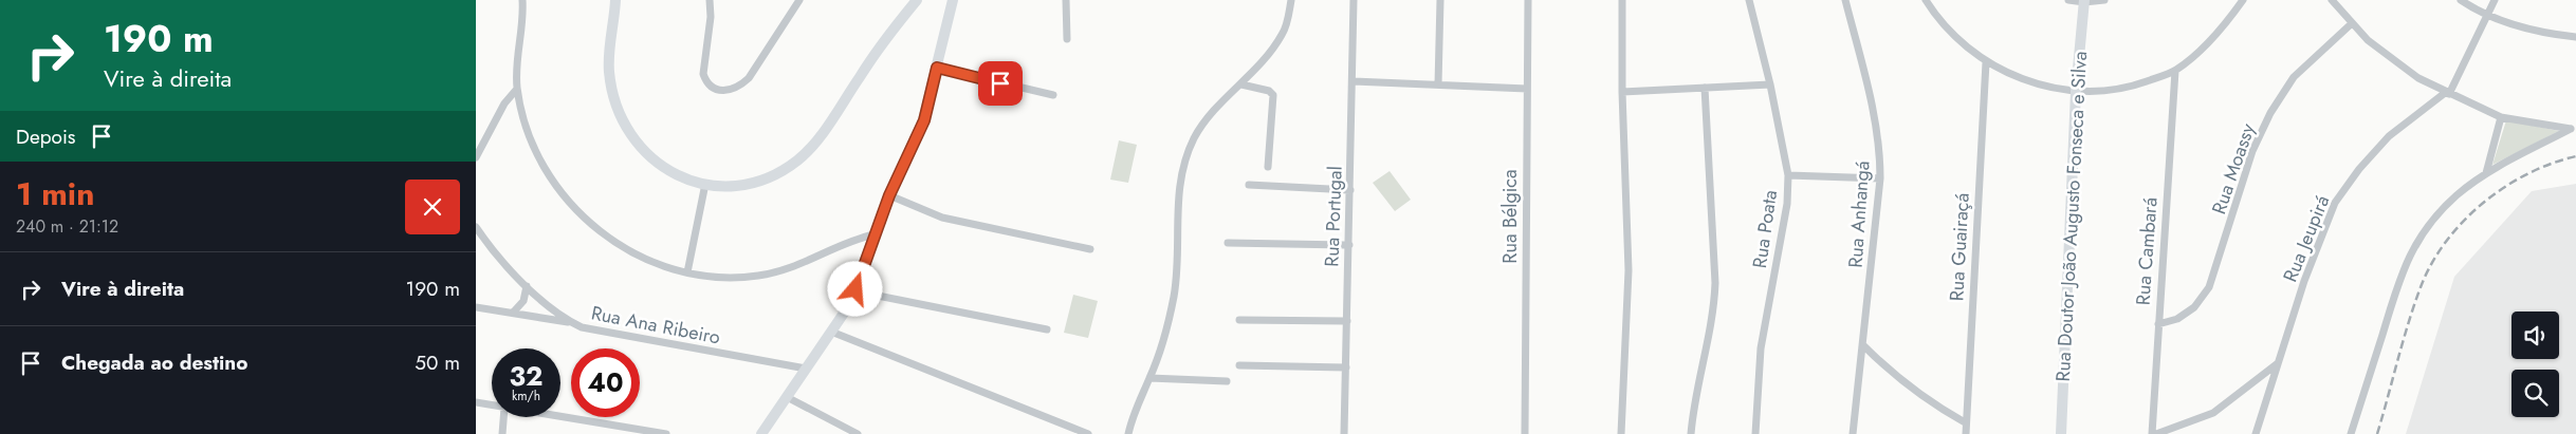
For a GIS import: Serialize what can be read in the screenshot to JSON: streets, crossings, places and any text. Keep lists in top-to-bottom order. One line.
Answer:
{"streets":{"street":["Rua Moassy","Rua Anhangá","Rua Portugal","Rua Bélgica","Rua Doutor João Augusto Fonseca e Silva","Rua Poata","Rua Jeupirá","Rua Guairaçá","Rua Cambará","Rua Ana Ribeiro"]},"crossings":[["Rua Moassy","Rua Cambará"]],"page":{"turn":["190 m","Vire à direita"],"then":"Depois","heading":["1 min","240 m · 21:12"],"list":[{"name":"Vire à direita","value":"190 m"},{"name":"Chegada ao destino","value":"50 m"}],"speed":"32 km/h","limit":"40"}}
